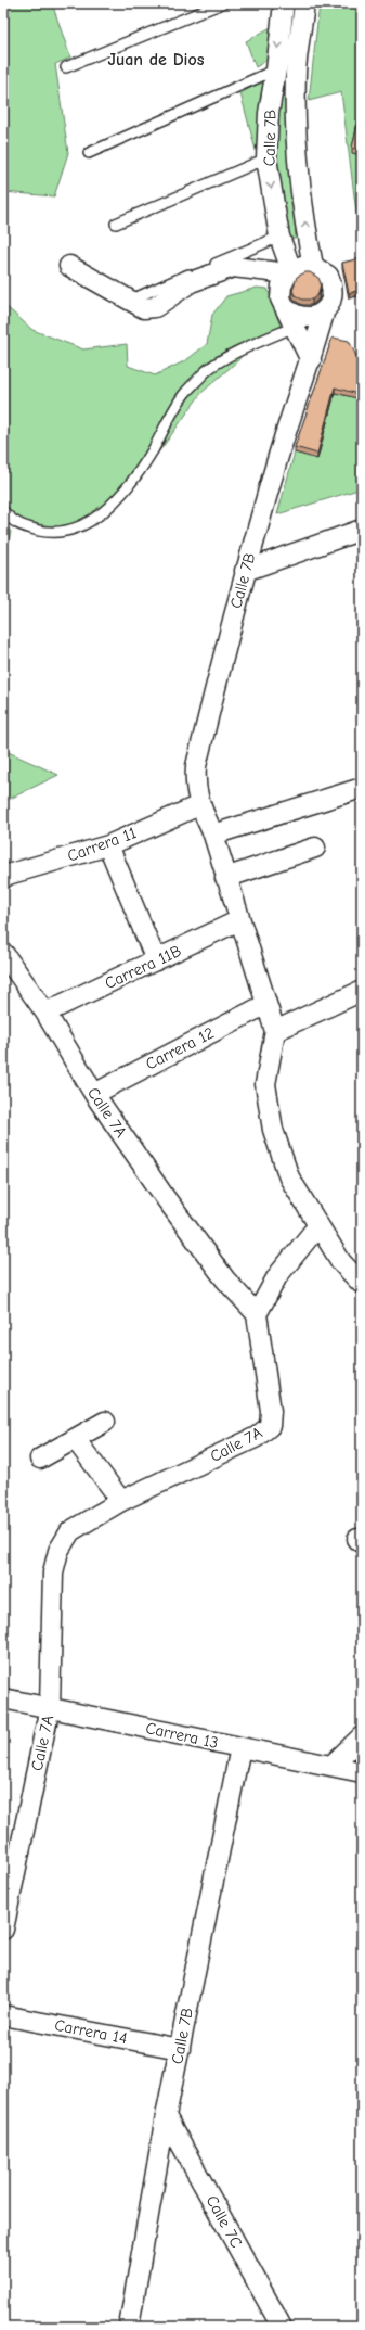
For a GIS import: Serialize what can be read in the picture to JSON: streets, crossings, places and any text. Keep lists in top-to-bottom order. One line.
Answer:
{"streets":{"street":["Calle 7B","Carrera 11","Carrera 11B","Carrera 12","Calle 7A","Carrera 13","Carrera 14","Calle 7C"]},"crossings":[["Calle 7B","Carrera 11"],["Calle 7B","Carrera 11B"],["Calle 7B","Carrera 12"],["Calle 7B","Carrera 13"],["Calle 7B","Carrera 14"],["Calle 7B","Calle 7C"],["Carrera 11B","Calle 7A"],["Carrera 12","Calle 7A"],["Calle 7A","Carrera 13"]],"districts":["Juan de Dios"]}
